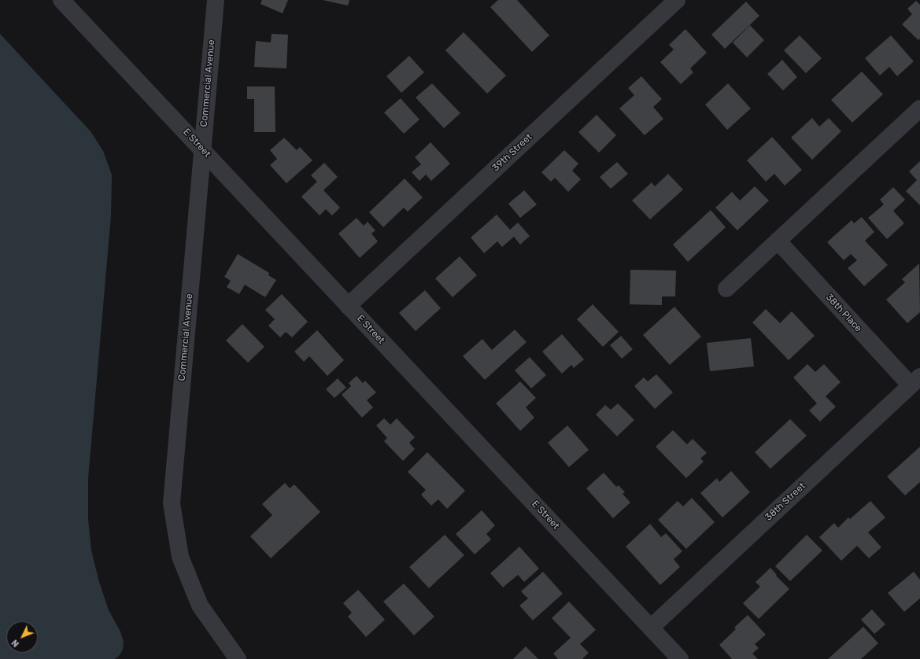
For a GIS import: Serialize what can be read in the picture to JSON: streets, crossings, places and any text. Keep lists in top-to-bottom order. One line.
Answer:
{"streets":{"street":["Commercial Avenue","E Street","39th Street","38th Place","38th Street"]},"crossings":[["Commercial Avenue","E Street"],["E Street","39th Street"],["E Street","38th Street"],["38th Place","38th Street"]],"north":"bottom left"}
